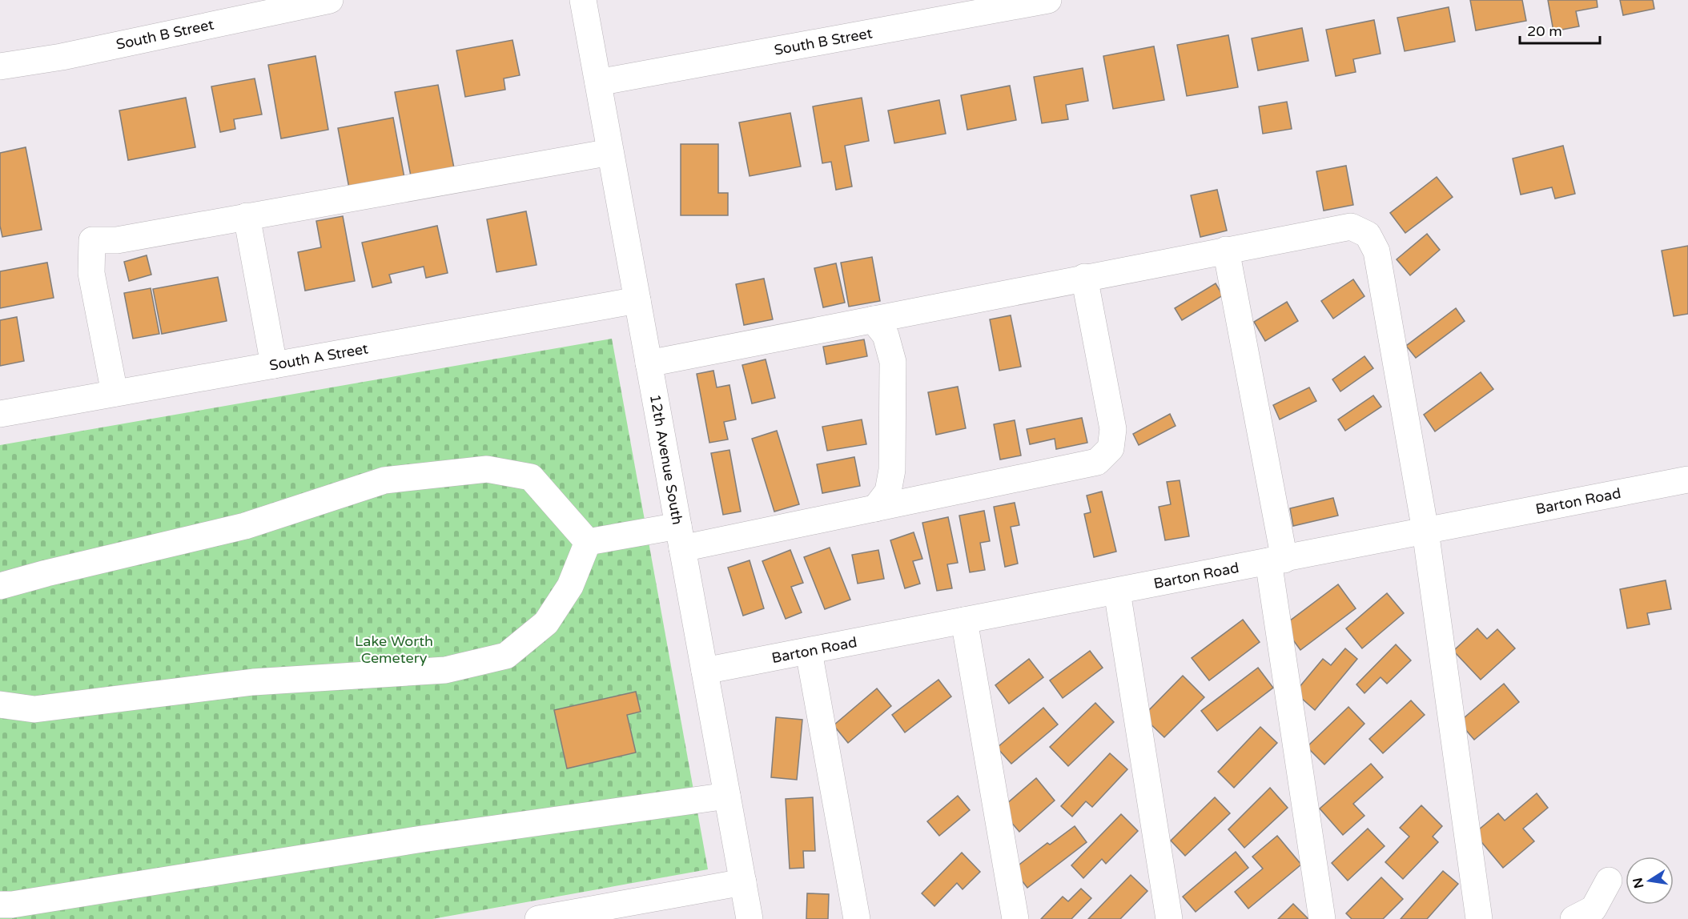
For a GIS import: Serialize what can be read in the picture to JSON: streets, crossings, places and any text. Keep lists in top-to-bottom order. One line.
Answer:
{"streets":{"street":["South B Street","South A Street","12th Avenue South","Barton Road"]},"crossings":[["South B Street","12th Avenue South"],["South A Street","12th Avenue South"],["12th Avenue South","Barton Road"]],"parks":["Lake Worth Cemetery"],"scale_bar":"20 m","north":"left"}
